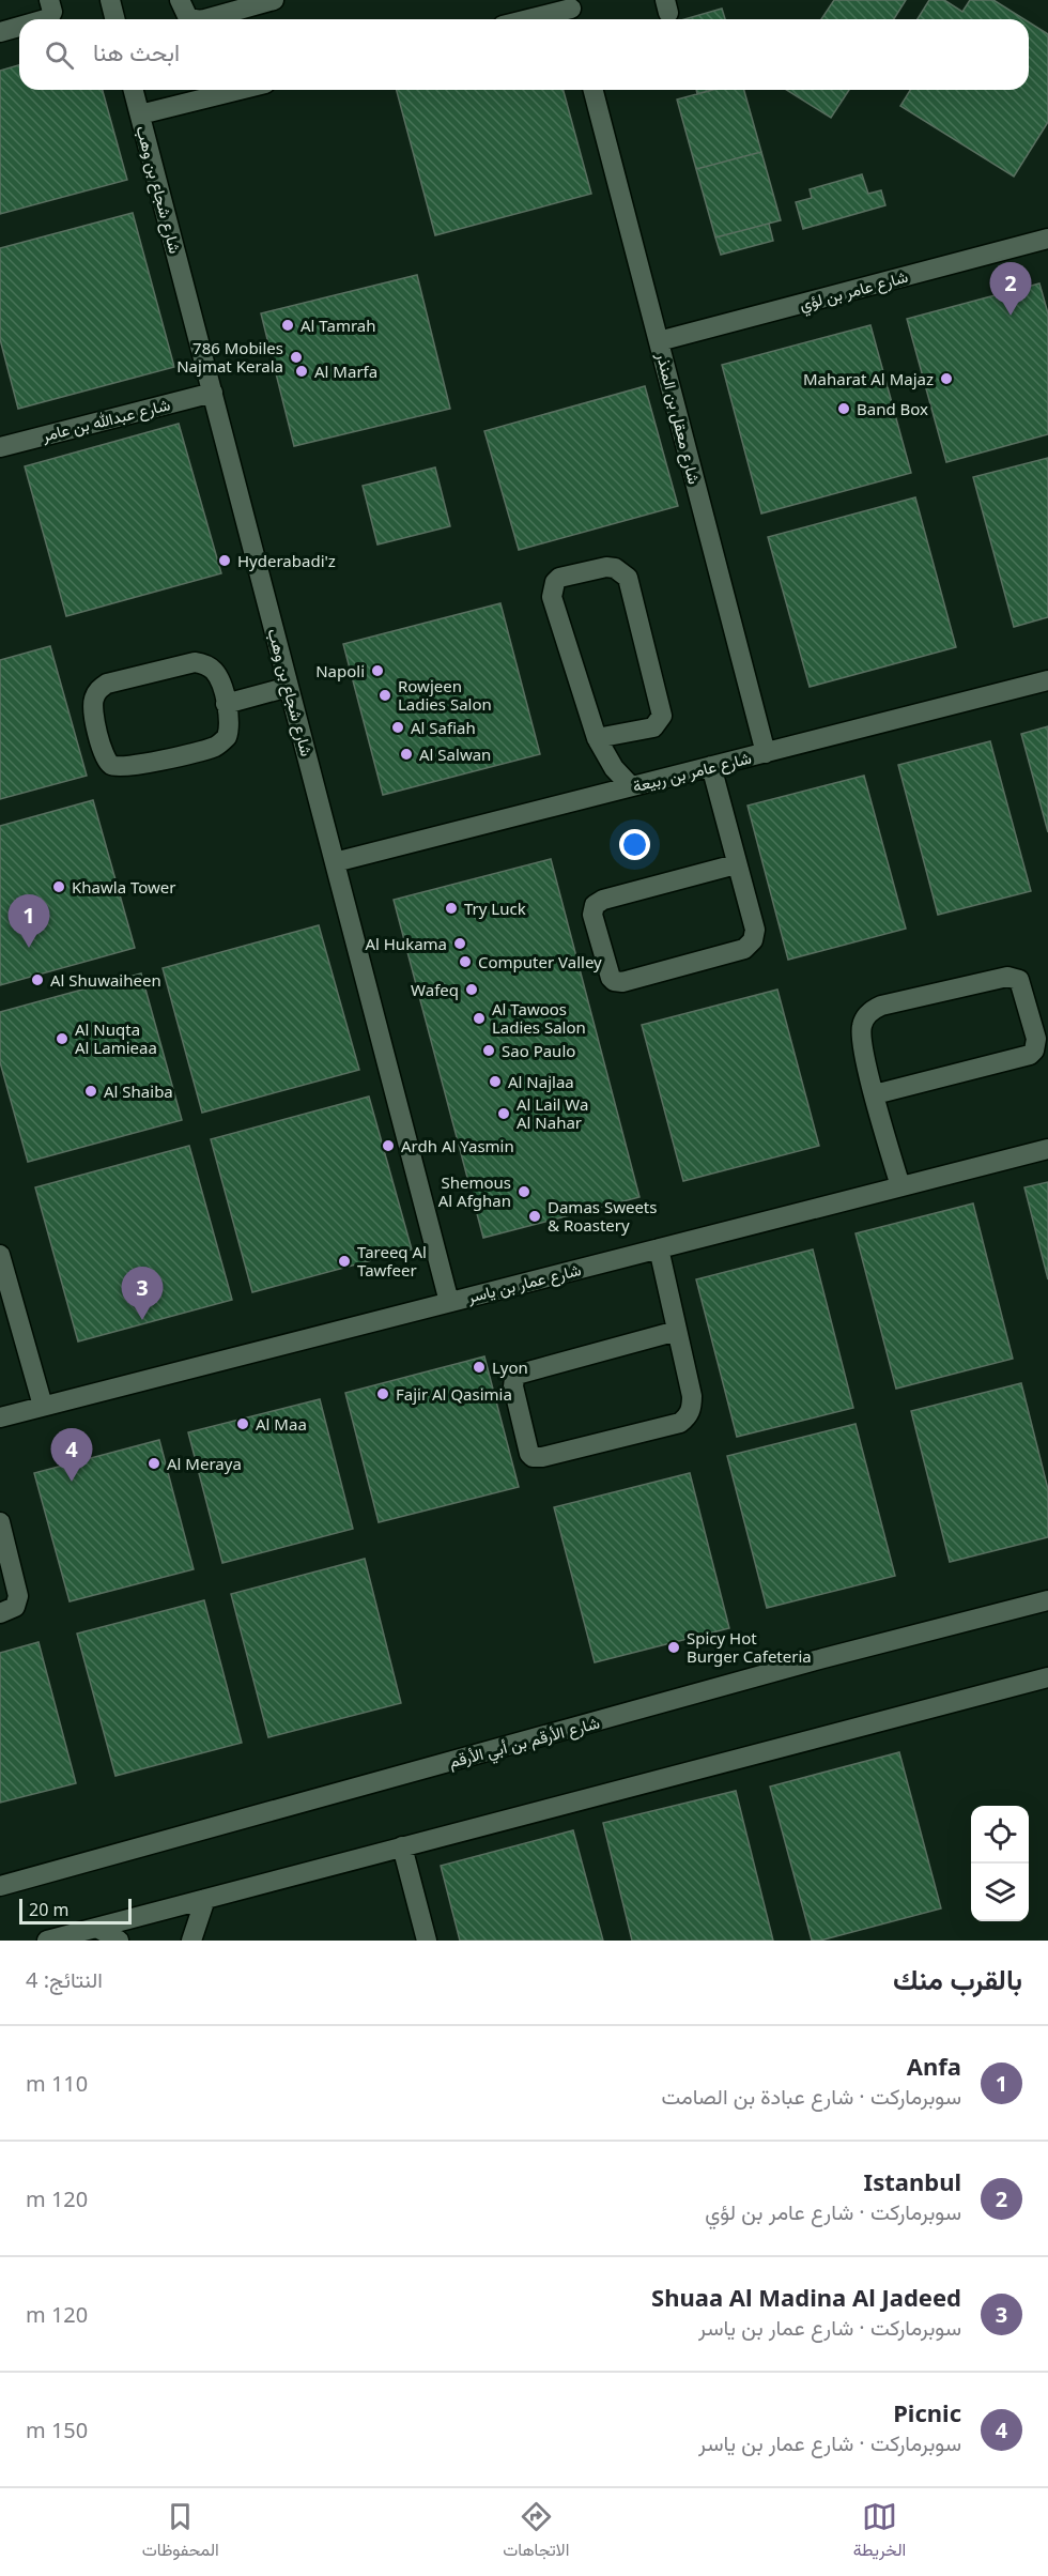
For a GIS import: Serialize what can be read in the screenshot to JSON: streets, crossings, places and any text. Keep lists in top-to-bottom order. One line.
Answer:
{"streets":{"street":["شارع شجاع بن وهب","شارع عامر بن لؤي","شارع معقل بن المنذر","شارع عبدالله بن عامر","شارع عامر بن ربيعة","شارع عمار بن ياسر","شارع الأرقم بن أبي الأرقم"]},"crossings":[["شارع شجاع بن وهب","شارع عبدالله بن عامر"],["شارع شجاع بن وهب","شارع عامر بن ربيعة"],["شارع شجاع بن وهب","شارع عمار بن ياسر"],["شارع عامر بن لؤي","شارع معقل بن المنذر"],["شارع معقل بن المنذر","شارع عامر بن ربيعة"]],"places":["Al Tamrah","786 Mobiles Najmat Kerala","Al Marfa","Maharat Al Majaz","Band Box","Hyderabadi'z","Napoli","Rowjeen Ladies Salon","Al Safiah","Al Salwan","Khawla Tower","Try Luck","Al Hukama","Computer Valley","Al Shuwaiheen","Wafeq","Al Tawoos Ladies Salon","Al Nuqta Al Lamieaa","Sao Paulo","Al Najlaa","Al Shaiba","Al Lail Wa Al Nahar","Ardh Al Yasmin","Shemous Al Afghan","Damas Sweets & Roastery","Tareeq Al Tawfeer","Lyon","Fajir Al Qasimia","Al Maa","Al Meraya","Spicy Hot Burger Cafeteria"],"scale_bar":"20 m","page":{"search":"ابحث هنا","pins":["2","1","3","4"],"scale":"20 m","heading":["بالقرب منك","النتائج: 4"],"list":[{"mark":"1","name":"Anfa","note":"سوبرماركت · شارع عبادة بن الصامت","value":"110 m"},{"mark":"2","name":"Istanbul","note":"سوبرماركت · شارع عامر بن لؤي","value":"120 m"},{"mark":"3","name":"Shuaa Al Madina Al Jadeed","note":"سوبرماركت · شارع عمار بن ياسر","value":"120 m"},{"mark":"4","name":"Picnic","note":"سوبرماركت · شارع عمار بن ياسر","value":"150 m"}],"nav":["الخريطة","الاتجاهات","المحفوظات"]}}
